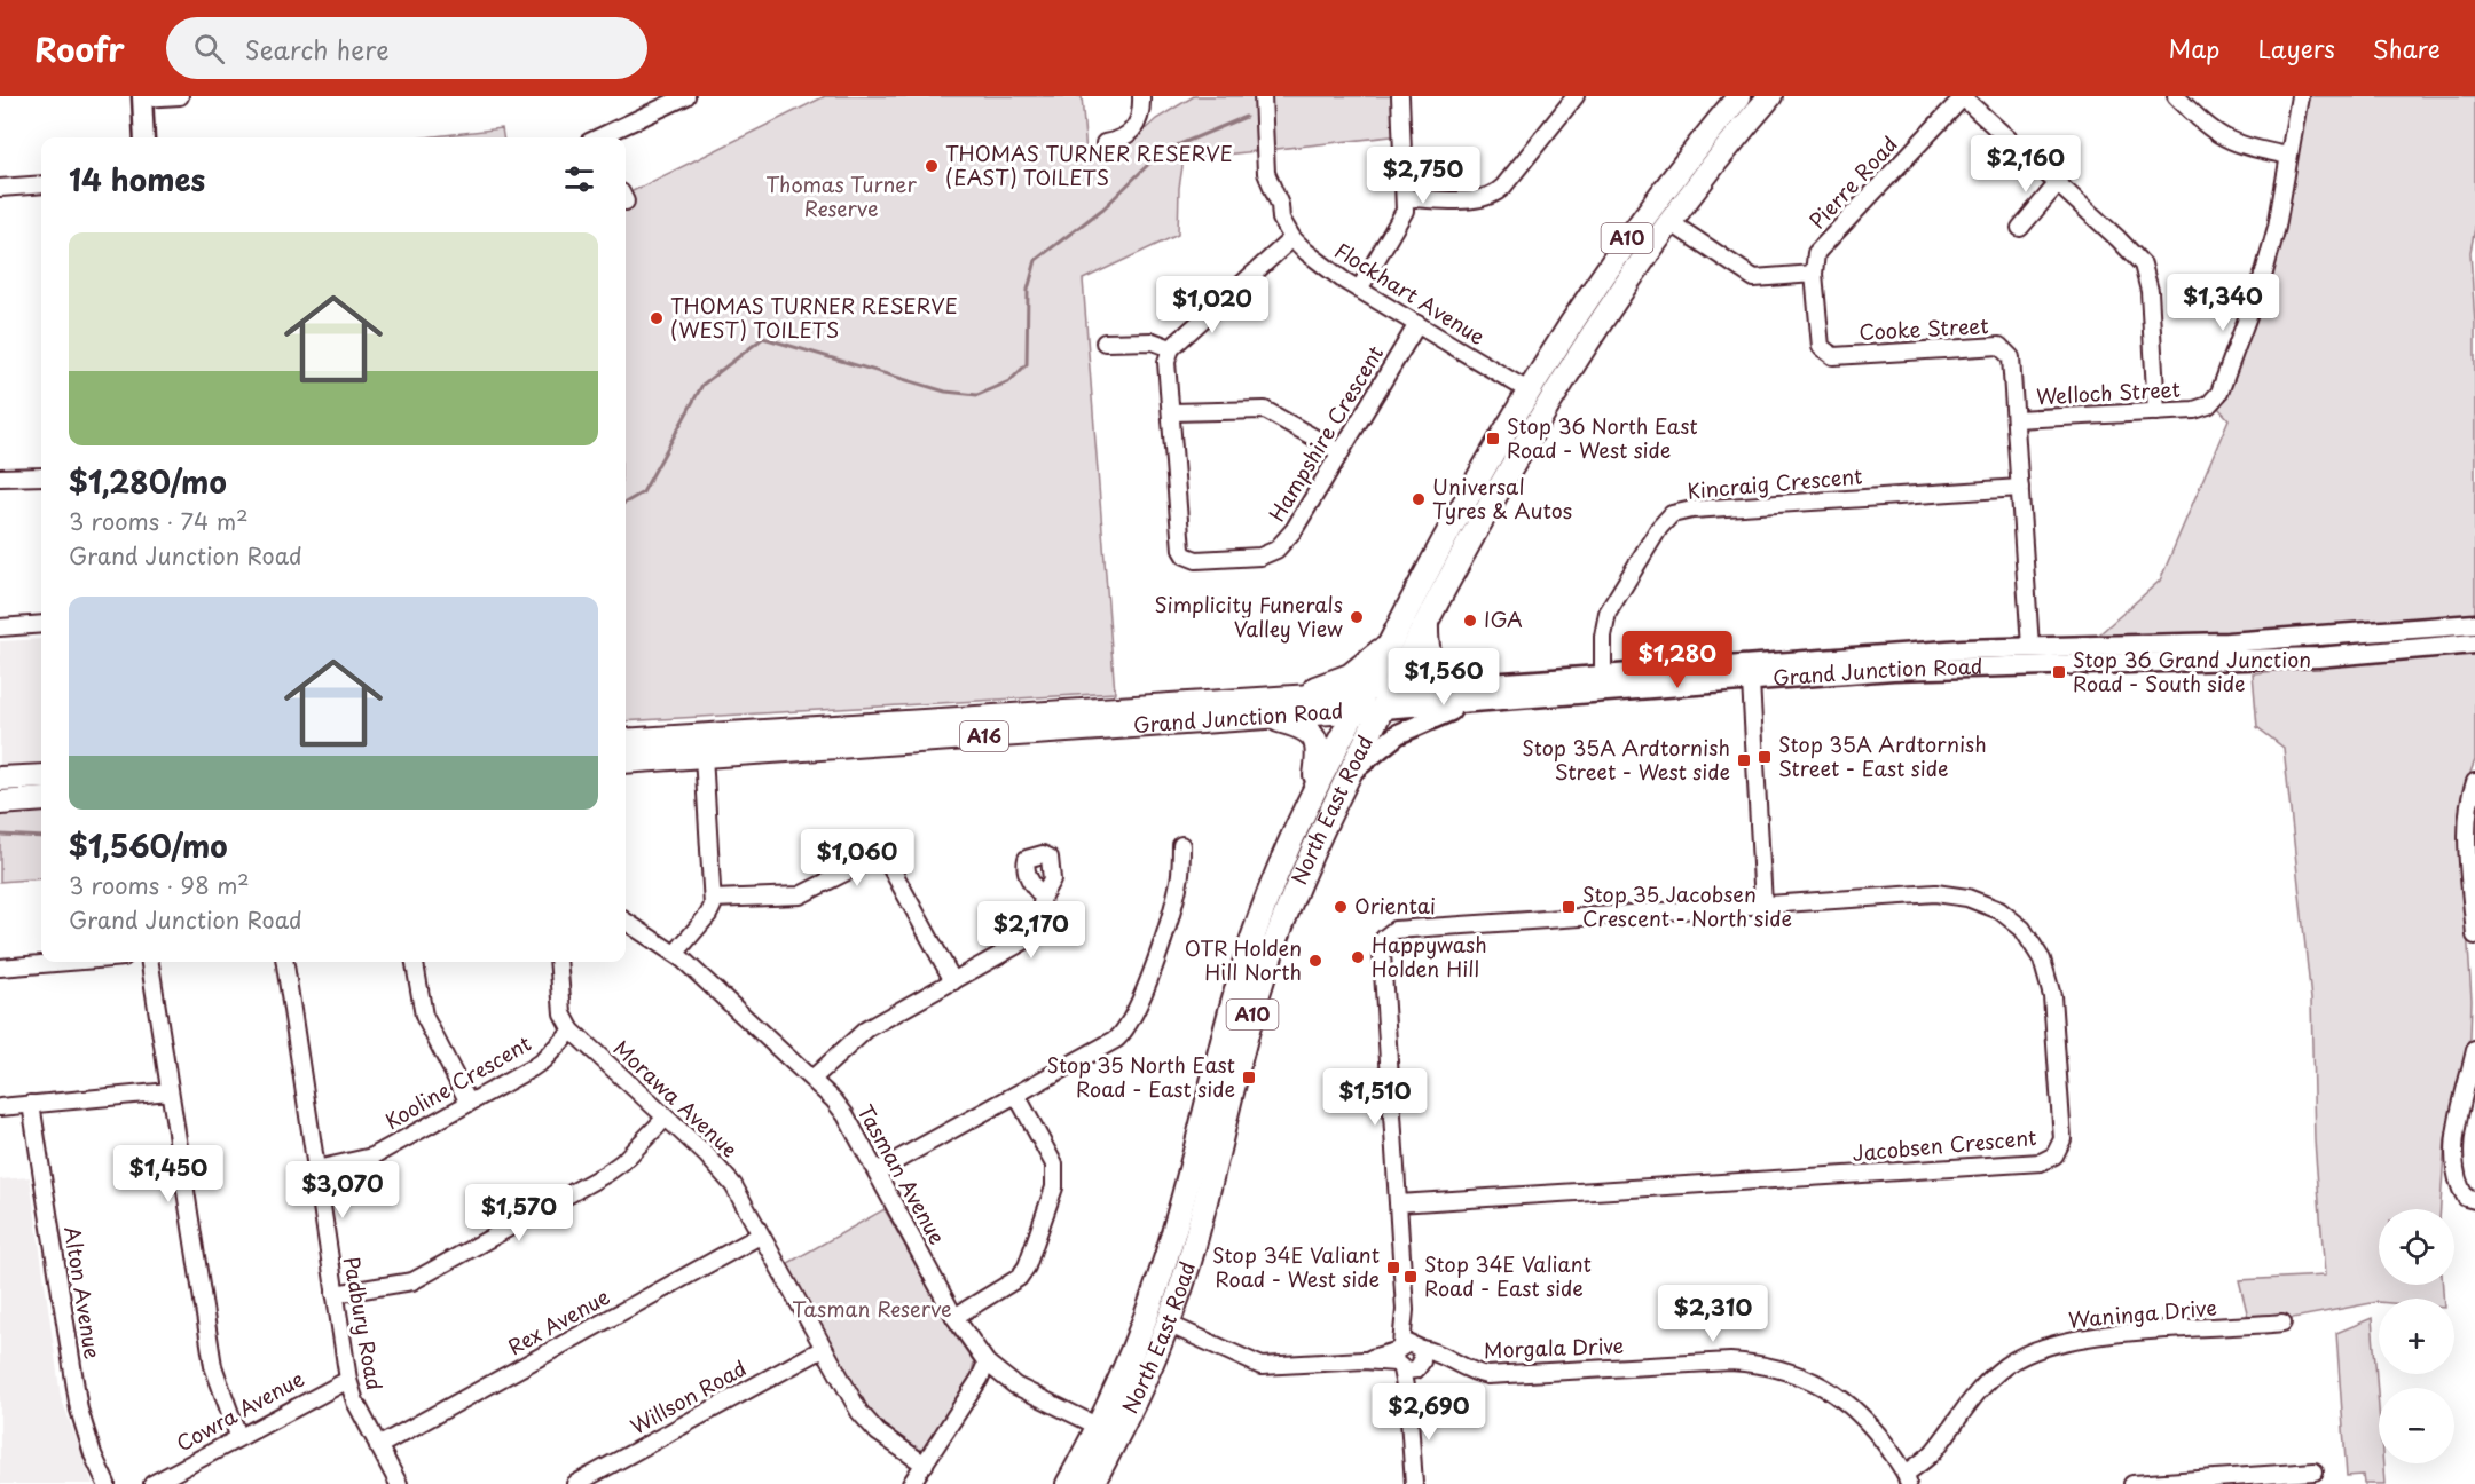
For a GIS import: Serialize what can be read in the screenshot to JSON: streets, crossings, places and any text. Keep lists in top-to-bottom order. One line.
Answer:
{"streets":{"highway":["A10","Grand Junction Road","A16","North East Road"],"street":["Pierre Road","Flockhart Avenue","Cooke Street","Welloch Street","Hampshire Crescent","Kincraig Crescent","Kooline Crescent","Morawa Avenue","Jacobsen Crescent","Tasman Avenue","Alton Avenue","Waninga Drive","Rex Avenue","Padbury Road","Morgala Drive","Willson Road","Cowra Avenue"]},"crossings":[["Pierre Road","Cooke Street"],["Flockhart Avenue","Hampshire Crescent"],["Flockhart Avenue","North East Road"],["Cooke Street","Welloch Street"],["Cooke Street","Kincraig Crescent"],["Cooke Street","Grand Junction Road"],["Kincraig Crescent","Grand Junction Road"],["Grand Junction Road","North East Road"],["North East Road","Tasman Avenue"],["Kooline Crescent","Morawa Avenue"],["Kooline Crescent","Padbury Road"],["Morawa Avenue","Rex Avenue"],["Morawa Avenue","Willson Road"],["Waninga Drive","Morgala Drive"],["Rex Avenue","Padbury Road"],["Padbury Road","Cowra Avenue"]],"parks":["Thomas Turner Reserve","Tasman Reserve"],"places":{"other":["THOMAS TURNER RESERVE (EAST) TOILETS","THOMAS TURNER RESERVE (WEST) TOILETS","Universal Tyres & Autos","Simplicity Funerals Valley View","IGA","Orientai","Happywash Holden Hill","OTR Holden Hill North"],"transit":["Stop 36 North East Road - West side","Stop 36 Grand Junction Road - South side","Stop 35A Ardtornish Street - East side","Stop 35A Ardtornish Street - West side","Stop 35 Jacobsen Crescent - North side","Stop 35 North East Road - East side","Stop 34E Valiant Road - West side","Stop 34E Valiant Road - East side"]},"page":{"header":"Roofr","search":"Search here","nav":["Map","Layers","Share"],"price":["$2,160","$2,750","$1,340","$1,020","$1,280","$1,560","$1,060","$2,170","$1,510","$1,450","$3,070","$1,570","$2,310","$2,690"],"heading":"14 homes","list":[{"name":"$1,280/mo","note":"3 rooms · 74 m² · Grand Junction Road"},{"name":"$1,560/mo","note":"3 rooms · 98 m² · Grand Junction Road"}],"map_buttons":["+","−"]}}
